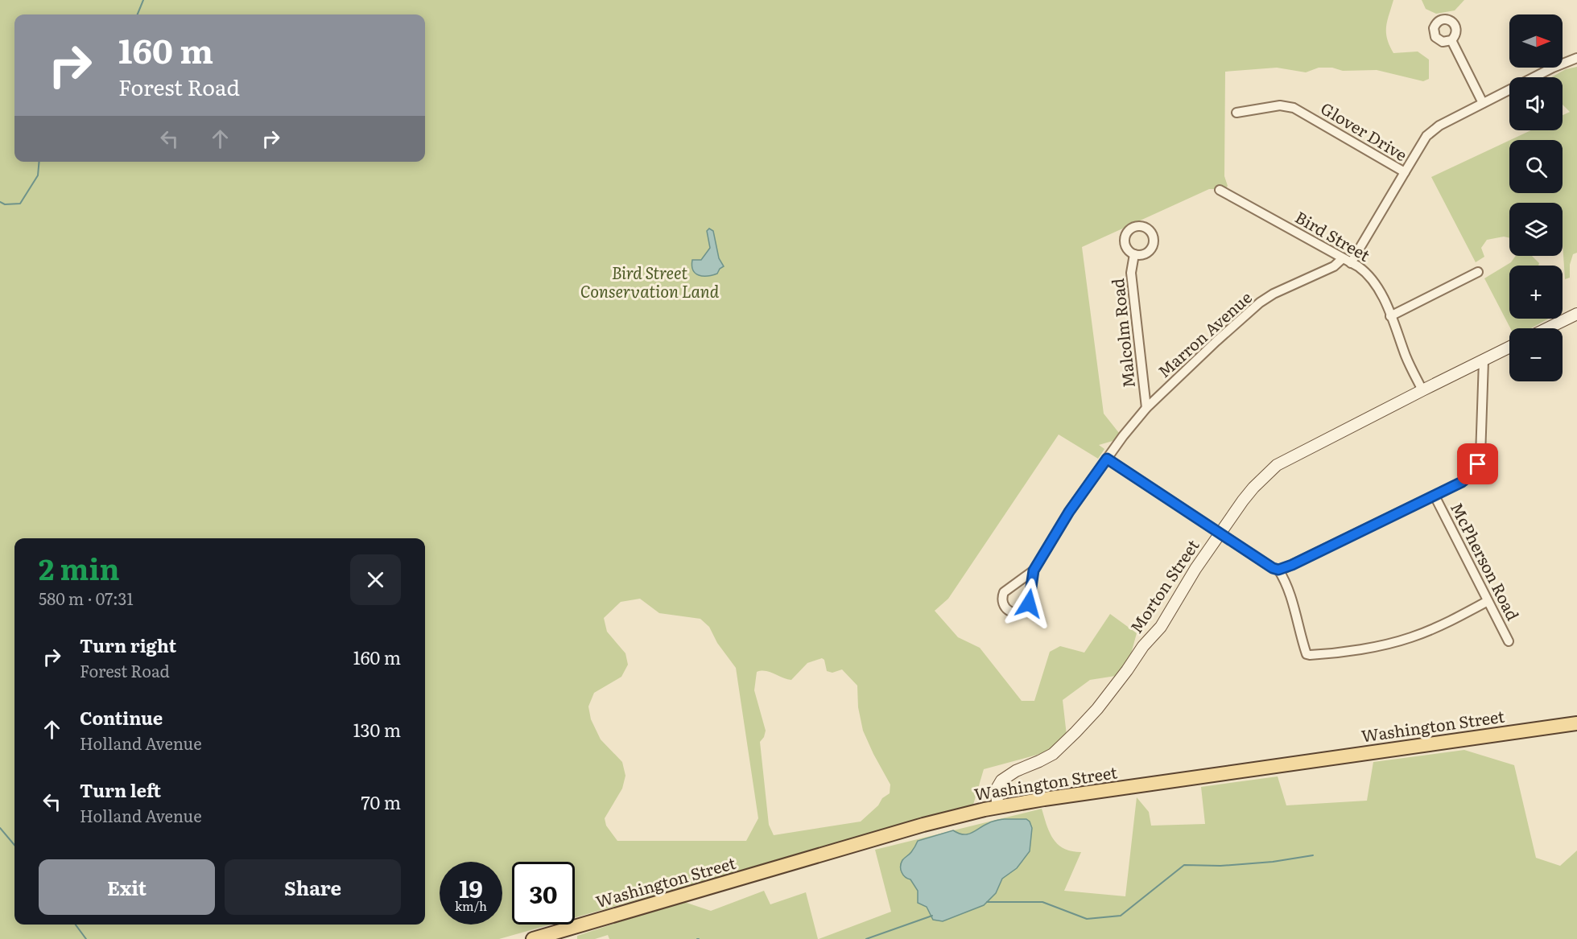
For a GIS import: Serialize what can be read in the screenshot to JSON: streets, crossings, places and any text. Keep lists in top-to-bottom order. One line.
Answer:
{"streets":{"main road":["Washington Street"],"street":["Glover Drive","Bird Street","Malcolm Road","Marron Avenue","McPherson Road","Morton Street"]},"crossings":[["Glover Drive","Bird Street"],["Glover Drive","Marron Avenue"],["Bird Street","Marron Avenue"],["Bird Street","Morton Street"],["Malcolm Road","Marron Avenue"],["Morton Street","Washington Street"]],"parks":["Bird Street Conservation Land"],"north":"right","page":{"map_buttons":["+","−"],"turn":["160 m","Forest Road"],"heading":["2 min","580 m · 07:31"],"list":[{"name":"Turn right","note":"Forest Road","value":"160 m"},{"name":"Continue","note":"Holland Avenue","value":"130 m"},{"name":"Turn left","note":"Holland Avenue","value":"70 m"}],"buttons":["Exit","Share"],"speed":"19 km/h","limit":"30"}}
